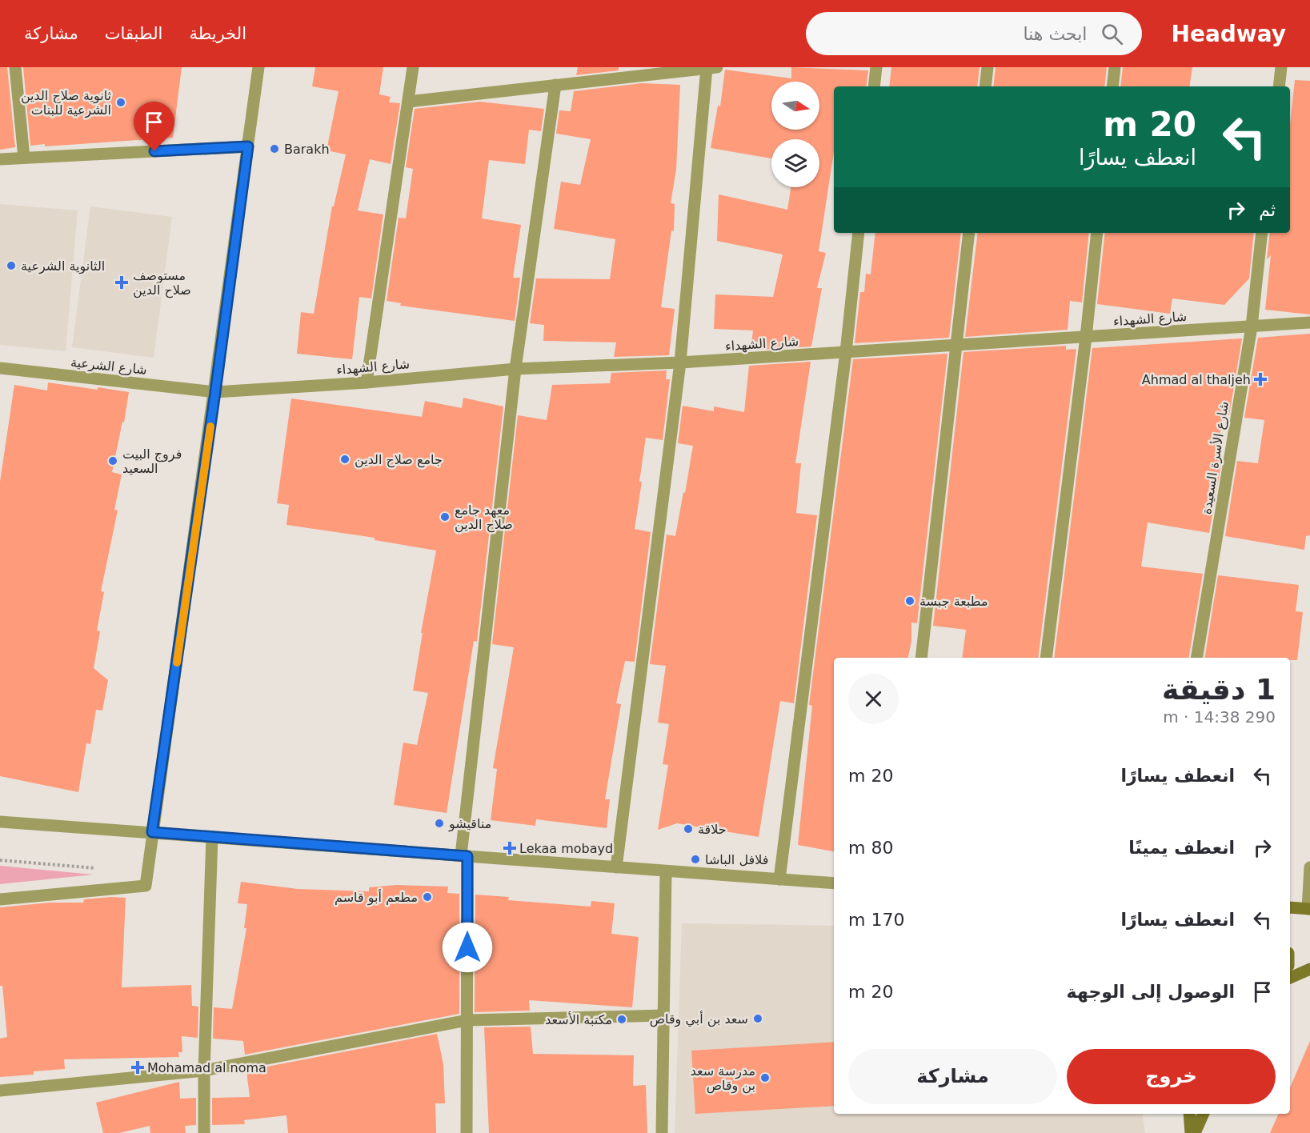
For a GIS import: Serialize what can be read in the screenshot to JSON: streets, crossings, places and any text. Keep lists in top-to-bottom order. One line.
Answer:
{"streets":{"street":["شارع الشهداء","شارع الشرعية","شارع الأسرة السعيدة"]},"crossings":[["شارع الشهداء","شارع الشرعية"],["شارع الشهداء","شارع الأسرة السعيدة"]],"places":{"other":["ثانوية صلاح الدين الشرعية للبنات","Barakh","الثانوية الشرعية","جامع صلاح الدين","فروج البيت السعيد","معهد جامع صلاح الدين","مطبعة جبسة","مناقيشو","حلاقة","فلافل الباشا","مطعم أبو قاسم","سعد بن أبي وقاص","مكتبة الأسعد","مدرسة سعد بن وقاص"],"health":["مستوصف صلاح الدين","Ahmad al thaljeh","Lekaa mobayd","Mohamad al noma"]},"north":"right","page":{"header":"Headway","search":"ابحث هنا","nav":["الخريطة","الطبقات","مشاركة"],"turn":["20 m","انعطف يسارًا"],"then":"ثم","heading":["1 دقيقة","290 m · 14:38"],"list":[{"name":"انعطف يسارًا","value":"20 m"},{"name":"انعطف يمينًا","value":"80 m"},{"name":"انعطف يسارًا","value":"170 m"},{"name":"الوصول إلى الوجهة","value":"20 m"}],"buttons":["خروج","مشاركة"]}}
